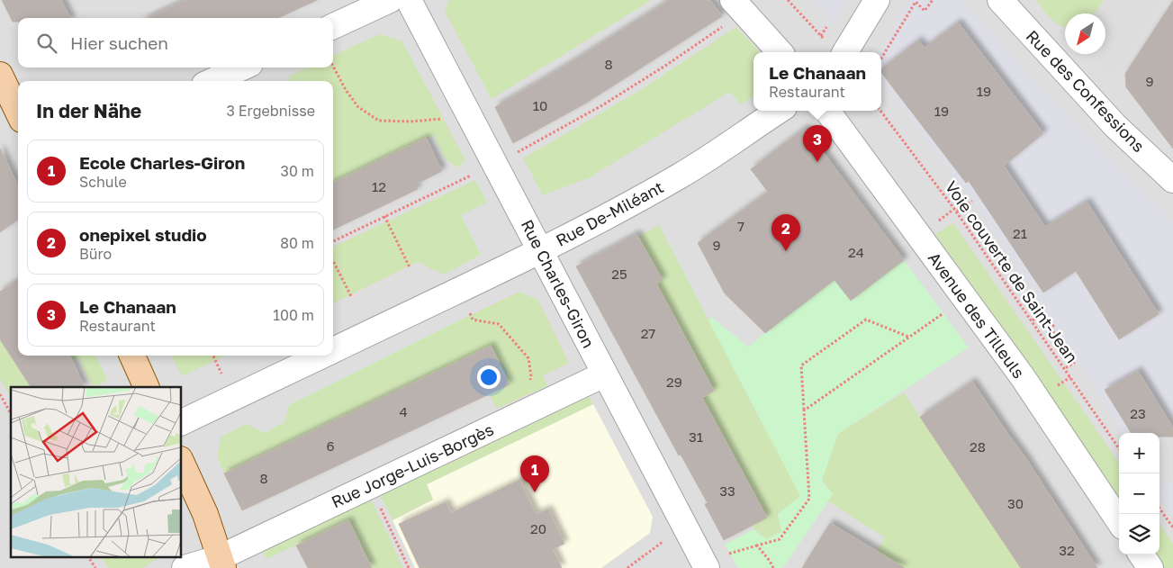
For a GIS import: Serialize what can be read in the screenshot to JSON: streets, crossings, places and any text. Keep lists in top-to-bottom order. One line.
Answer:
{"streets":{"street":["Rue des Confessions","Rue De-Miléant","Rue Charles-Giron","Avenue des Tilleuls","Rue Jorge-Luis-Borgès"],"path":["Voie couverte de Saint-Jean"]},"crossings":[["Rue De-Miléant","Rue Charles-Giron"],["Rue Charles-Giron","Rue Jorge-Luis-Borgès"]],"house_numbers":["8","9","19","10","19","12","7","21","9","24","25","27","29","4","23","31","6","28","8","33","30","20","32"],"north":"bottom left","page":{"search":"Hier suchen","popup":["Le Chanaan","Restaurant"],"heading":["In der Nähe","3 Ergebnisse"],"pins":["3","2","1"],"list":[{"mark":"1","name":"Ecole Charles-Giron","note":"Schule","value":"30 m"},{"mark":"2","name":"onepixel studio","note":"Büro","value":"80 m"},{"mark":"3","name":"Le Chanaan","note":"Restaurant","value":"100 m"}],"map_buttons":["+","−"]}}
